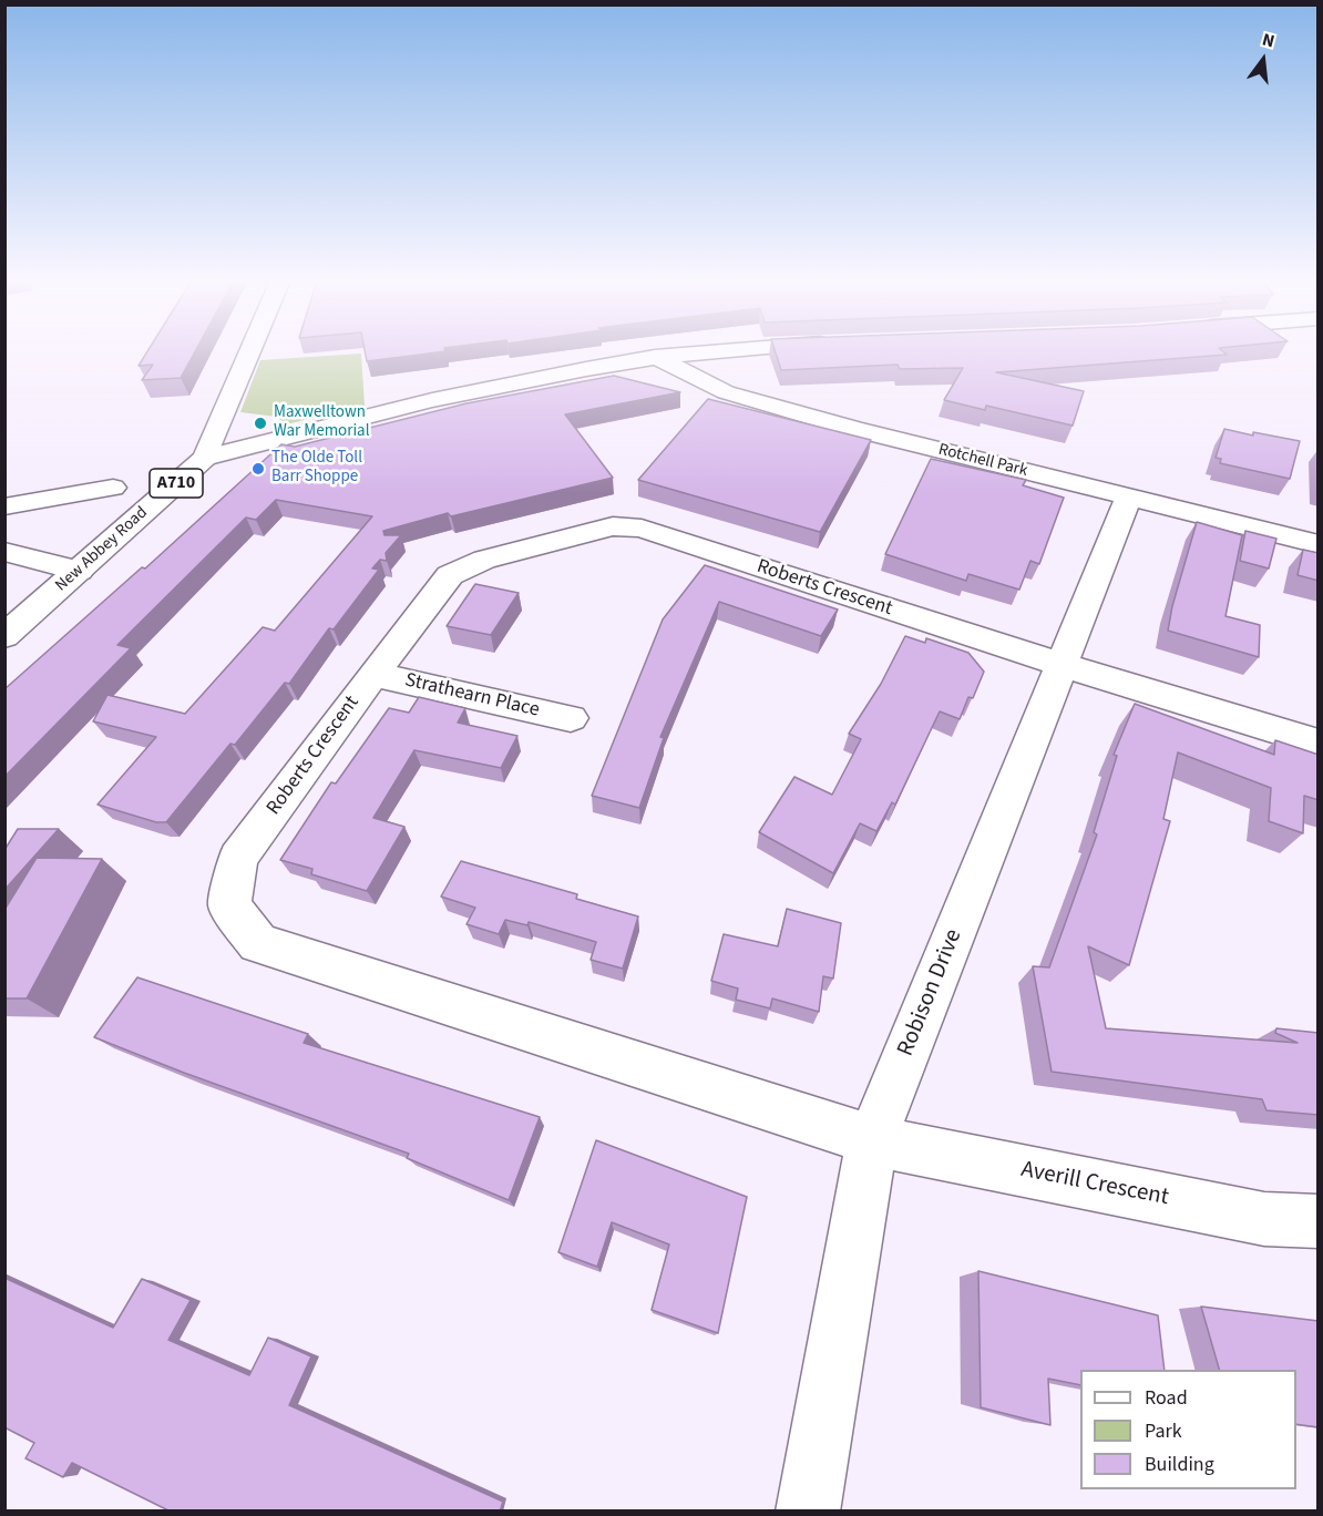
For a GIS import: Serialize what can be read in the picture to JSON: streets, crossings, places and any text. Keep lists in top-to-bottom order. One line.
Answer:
{"streets":{"street":["Rotchell Park","A710","New Abbey Road","Roberts Crescent","Strathearn Place","Robison Drive","Averill Crescent"]},"crossings":[["Rotchell Park","Robison Drive"],["Roberts Crescent","Strathearn Place"],["Roberts Crescent","Robison Drive"],["Roberts Crescent","Averill Crescent"],["Robison Drive","Averill Crescent"]],"places":["Maxwelltown War Memorial","The Olde Toll Barr Shoppe"],"legend":["Road","Park","Building"],"north":"top"}
